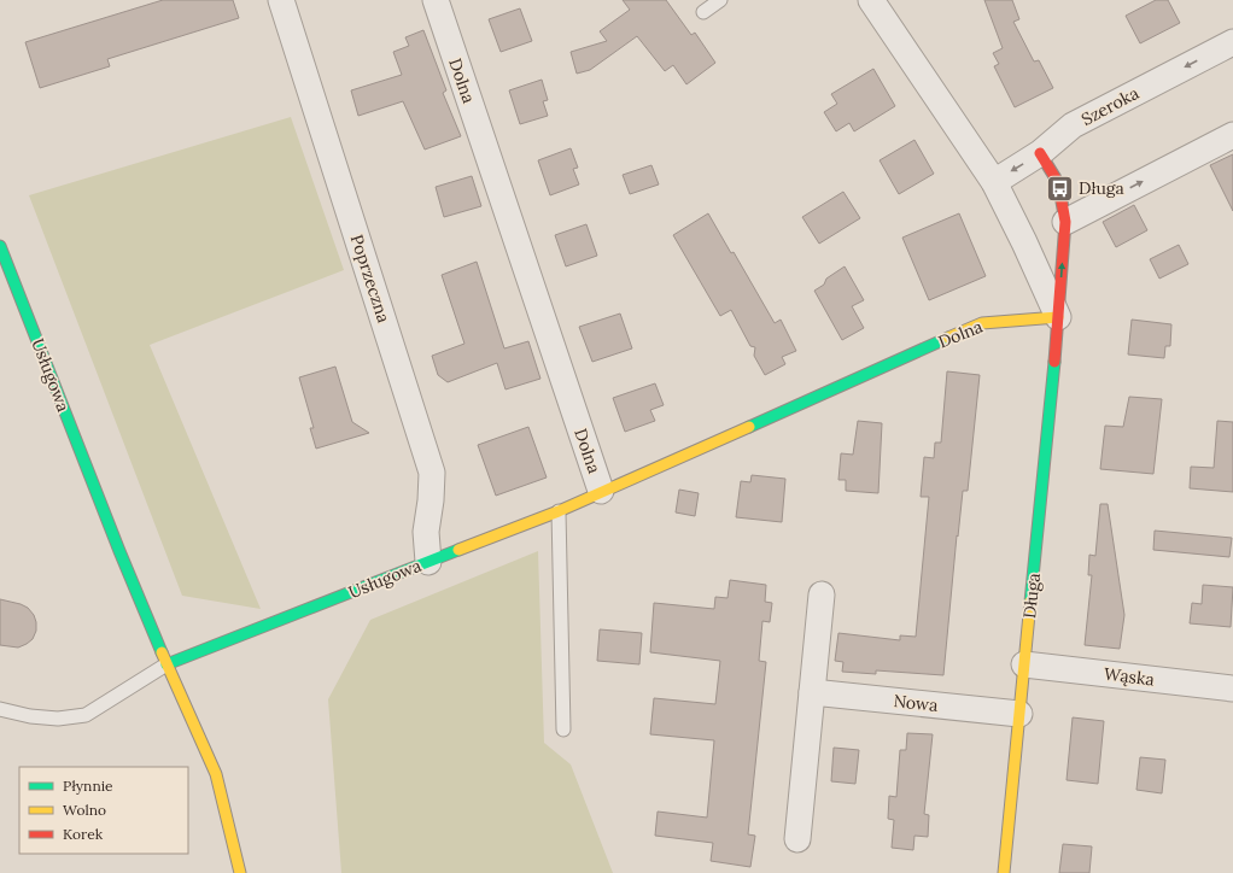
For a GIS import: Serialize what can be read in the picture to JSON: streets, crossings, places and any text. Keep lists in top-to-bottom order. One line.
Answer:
{"streets":{"street":["Dolna","Szeroka","Poprzeczna","Usługowa","Długa","Wąska","Nowa"]},"crossings":[["Dolna","Usługowa"],["Dolna","Długa"],["Szeroka","Długa"],["Poprzeczna","Usługowa"],["Długa","Wąska"],["Długa","Nowa"]],"places":{"bus stop":["Długa"]},"legend":["Płynnie","Wolno","Korek"]}
